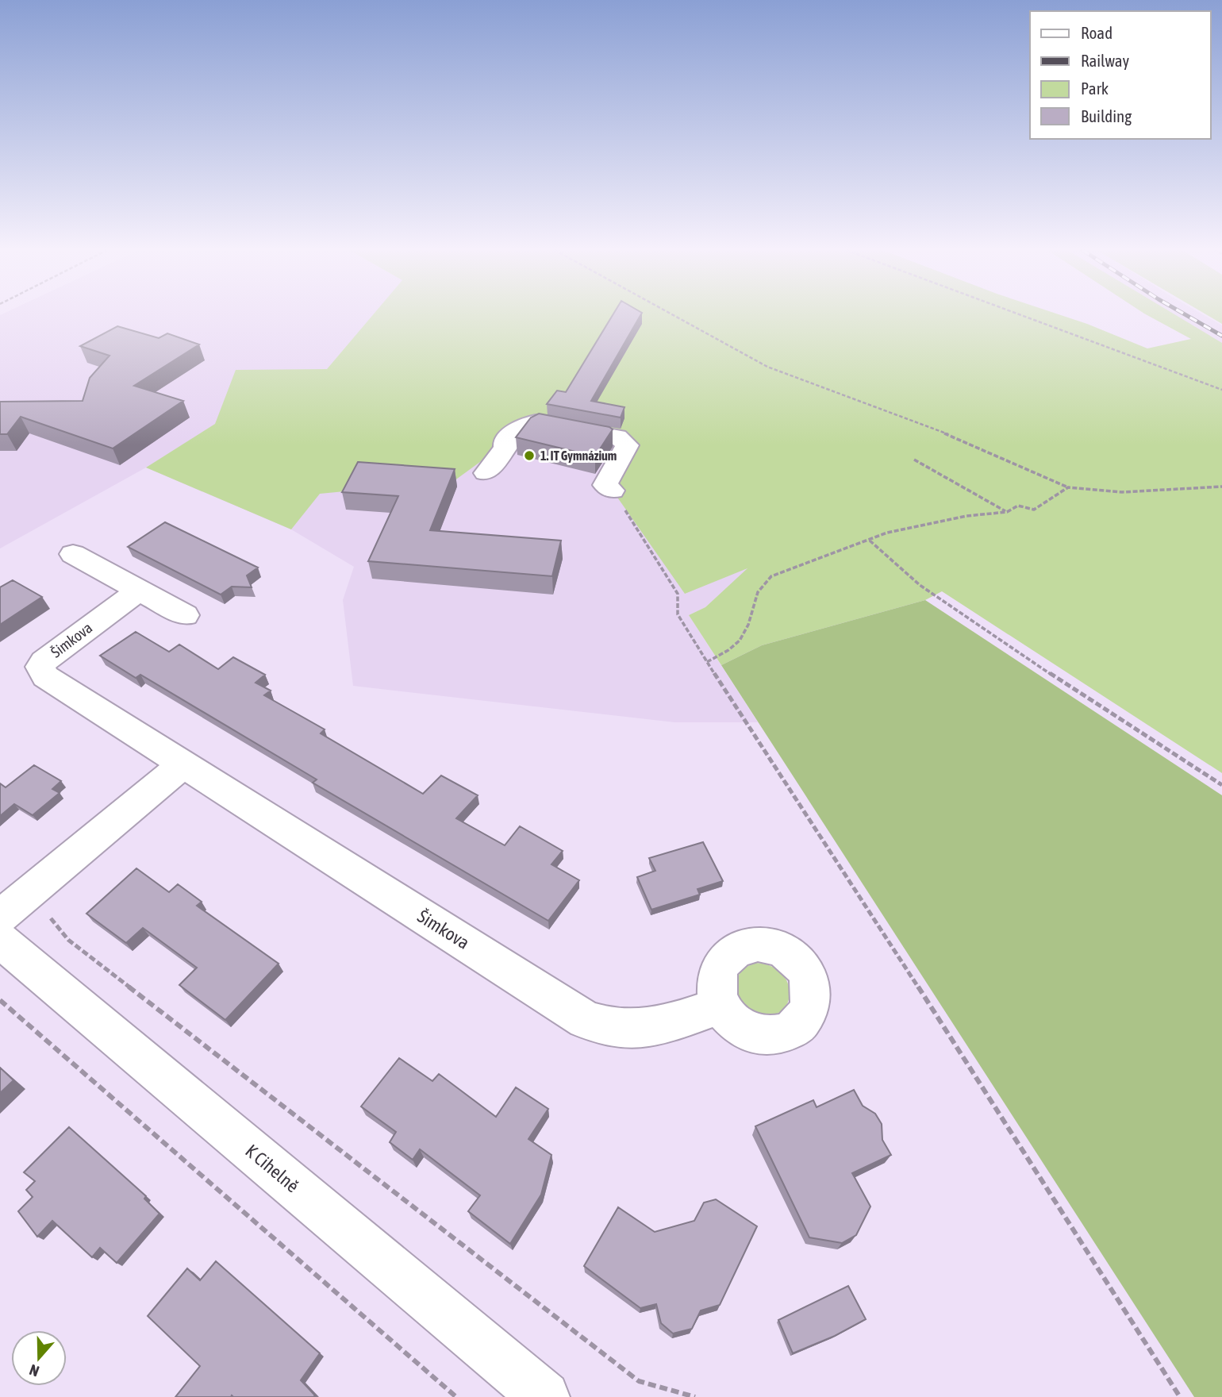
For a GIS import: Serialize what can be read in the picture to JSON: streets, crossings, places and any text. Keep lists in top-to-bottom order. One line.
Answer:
{"streets":{"street":["Šimkova","K Cihelně"]},"places":["1. IT Gymnázium"],"legend":["Road","Railway","Park","Building"],"north":"bottom"}
